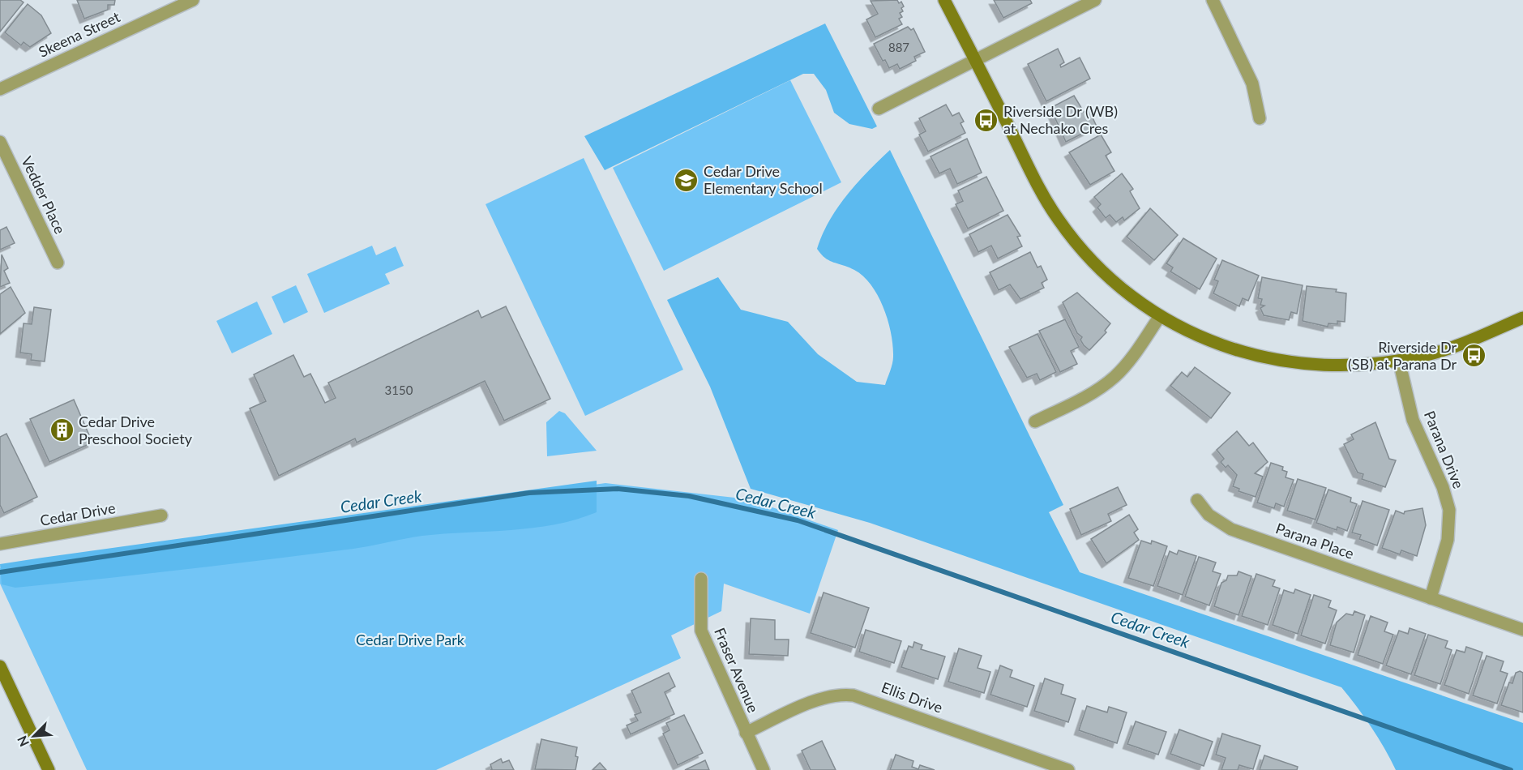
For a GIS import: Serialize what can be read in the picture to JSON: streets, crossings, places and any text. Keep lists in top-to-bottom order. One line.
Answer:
{"streets":{"street":["Skeena Street","Vedder Place","Parana Drive","Cedar Drive","Parana Place","Fraser Avenue","Ellis Drive"]},"crossings":[["Parana Drive","Parana Place"],["Fraser Avenue","Ellis Drive"]],"water":["Cedar Creek"],"parks":["Cedar Drive Park"],"places":{"bus stop":["Riverside Dr (WB) at Nechako Cres","Riverside Dr (SB) at Parana Dr"],"school or university":["Cedar Drive Elementary School"],"building":["Cedar Drive Preschool Society"]},"house_numbers":["887","3150"],"north":"bottom left"}
